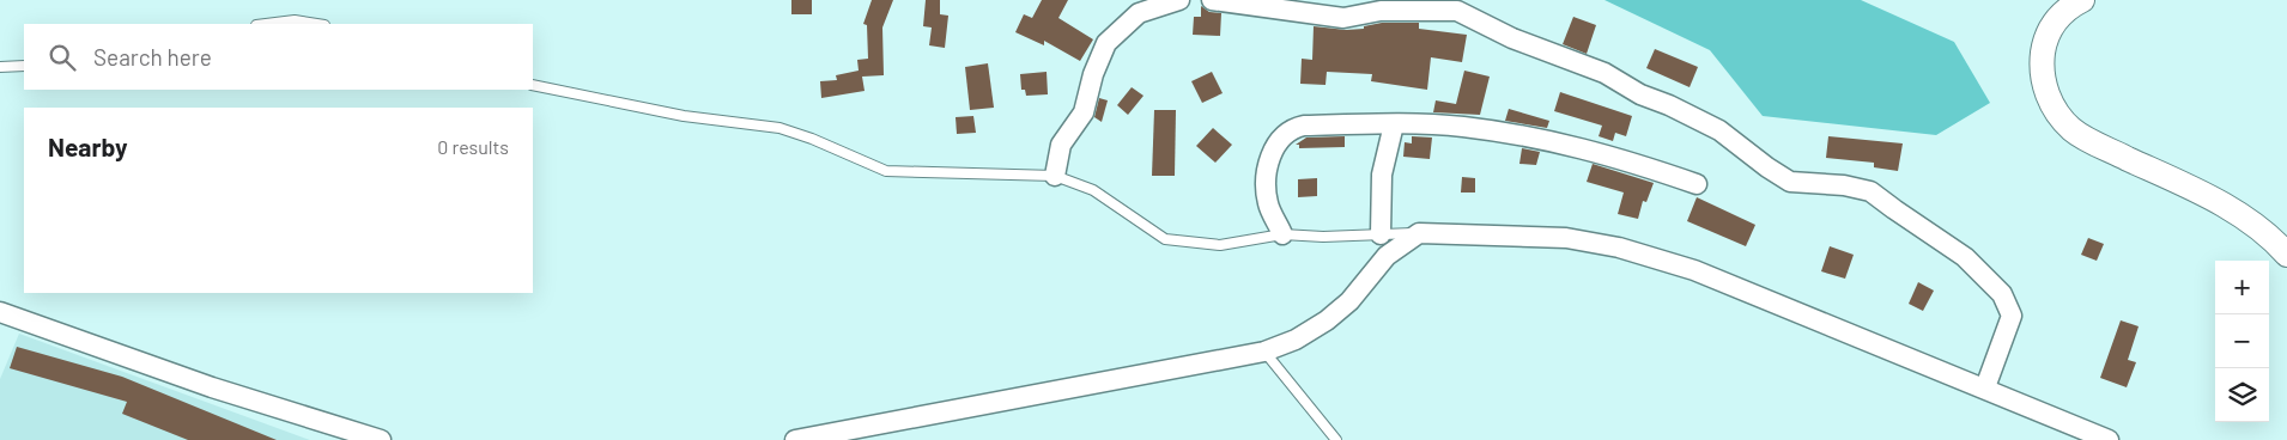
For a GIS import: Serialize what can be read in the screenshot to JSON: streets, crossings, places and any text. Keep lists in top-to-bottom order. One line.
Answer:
{"page":{"search":"Search here","heading":["Nearby","0 results"],"map_buttons":["+","−"]}}
